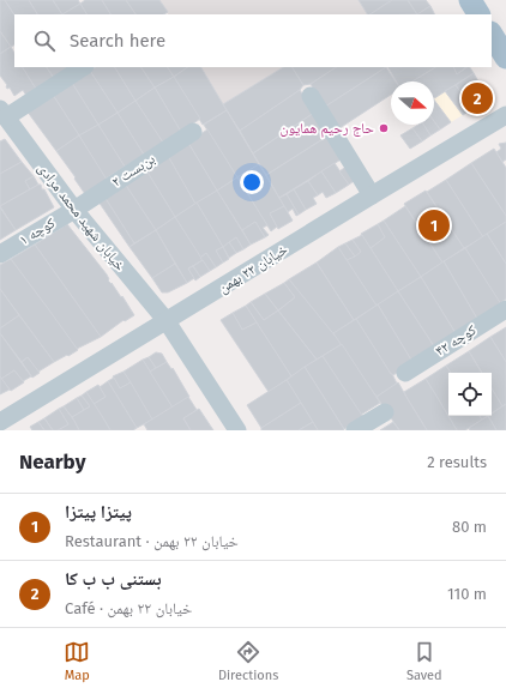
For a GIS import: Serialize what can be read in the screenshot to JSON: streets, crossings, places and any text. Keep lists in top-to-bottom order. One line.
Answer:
{"streets":{"street":["بن‌بست ۲","خیابان شهید محمد مرادی","کوچه ۱","خیابان ۲۲ بهمن","کوچه ۴۲"]},"crossings":[["بن‌بست ۲","خیابان شهید محمد مرادی"],["بن‌بست ۲","کوچه ۱"],["خیابان شهید محمد مرادی","کوچه ۱"],["خیابان شهید محمد مرادی","خیابان ۲۲ بهمن"]],"places":["حاج رحیم همایون"],"north":"right","page":{"search":"Search here","pins":["2","1"],"heading":["Nearby","2 results"],"list":[{"mark":"1","name":"پیتزا پیتزا","note":"Restaurant · خیابان ۲۲ بهمن","value":"80 m"},{"mark":"2","name":"بستنی ب ب کا","note":"Café · خیابان ۲۲ بهمن","value":"110 m"}],"nav":["Map","Directions","Saved"]}}
